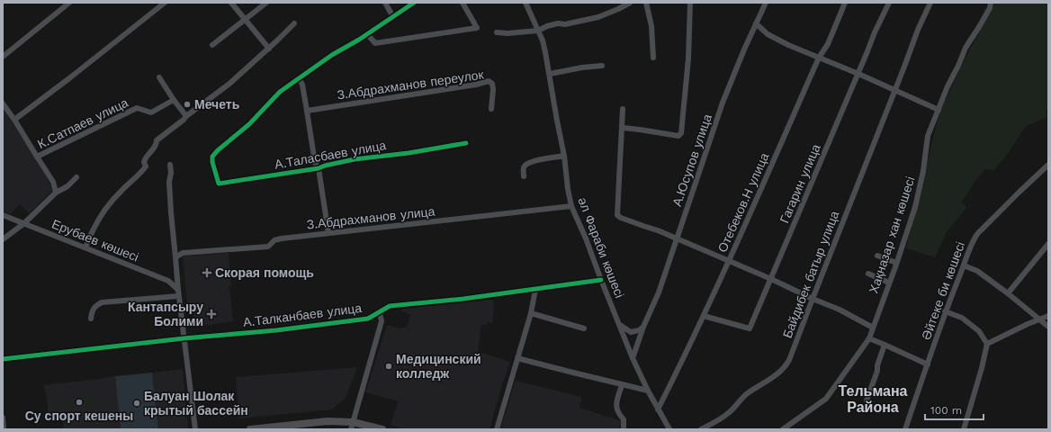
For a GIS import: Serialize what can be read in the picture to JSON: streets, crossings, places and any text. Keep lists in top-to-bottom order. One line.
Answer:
{"streets":{"street":["З.Абдрахманов переулок","К.Сатпаев улица","А.Таласбаев улица","А.Юсупов улица","Гагарин улица","Отебеков.Н улица","З.Абдрахманов улица","Хақназар хан көшесі","Ерубаев көшесі","әл Фараби көшесі","Байдибек батыр улица","Әйтеке би көшесі","А.Талканбаев улица"]},"crossings":[["А.Юсупов улица","әл Фараби көшесі"],["Гагарин улица","Отебеков.Н улица"],["Отебеков.Н улица","әл Фараби көшесі"],["З.Абдрахманов улица","әл Фараби көшесі"],["әл Фараби көшесі","А.Талканбаев улица"]],"districts":["Тельмана Района"],"places":{"other":["Мечеть","Медицинский колледж","Су спорт кешены","Балуан Шолак крытый бассейн"],"health":["Скорая помощь","Кантапсыру Болими"]},"scale_bar":"100 m"}
